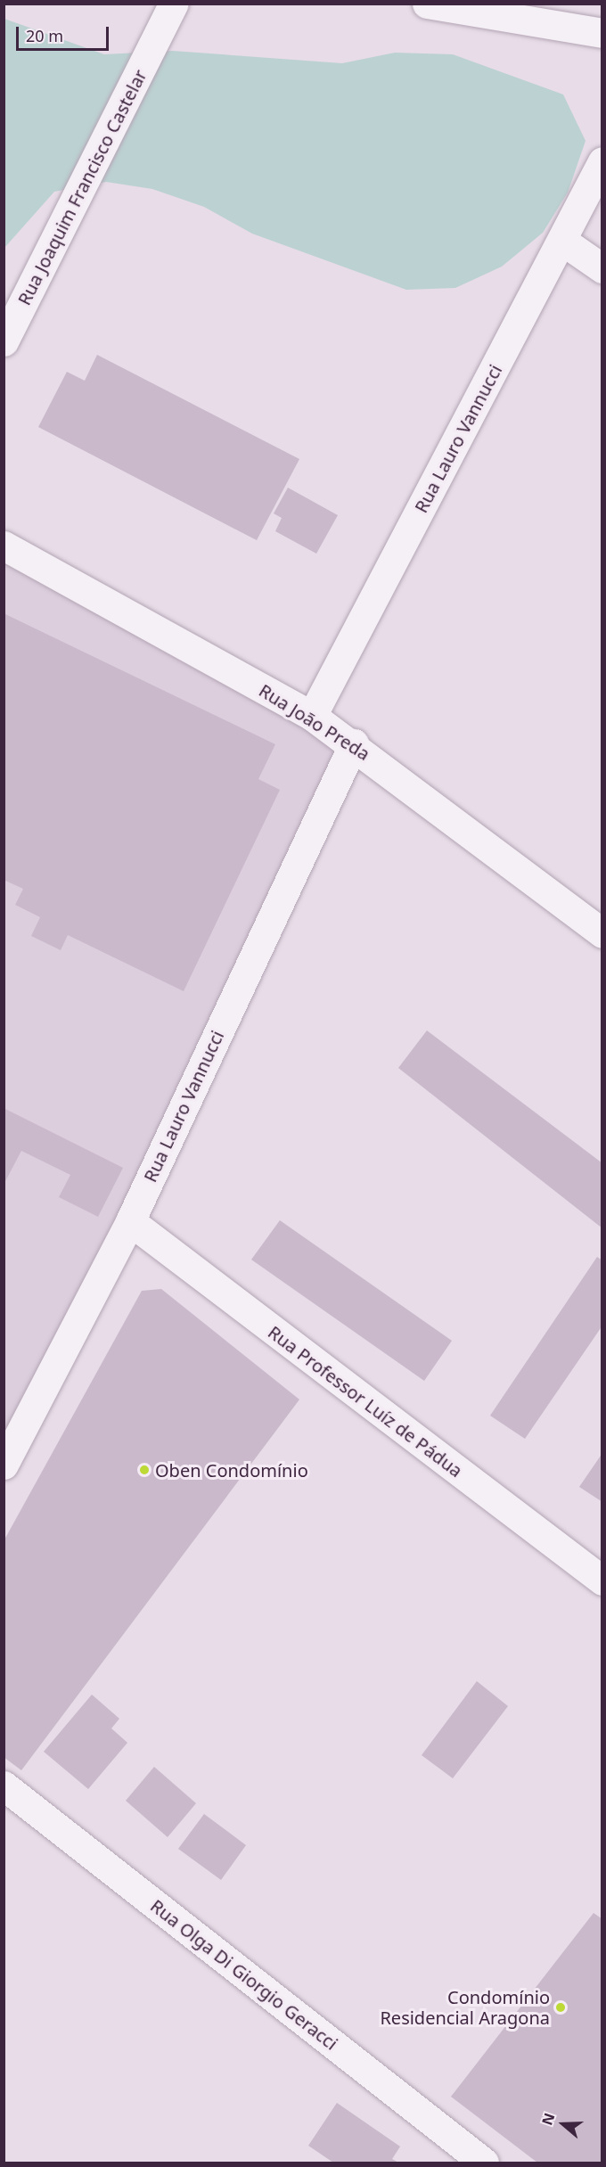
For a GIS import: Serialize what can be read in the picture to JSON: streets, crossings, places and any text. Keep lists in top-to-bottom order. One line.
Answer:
{"streets":{"street":["Rua Joaquim Francisco Castelar","Rua Lauro Vannucci","Rua João Preda","Rua Professor Luíz de Pádua","Rua Olga Di Giorgio Geracci"]},"crossings":[["Rua Lauro Vannucci","Rua João Preda"],["Rua Lauro Vannucci","Rua Professor Luíz de Pádua"]],"places":["Oben Condomínio","Condomínio Residencial Aragona"],"scale_bar":"20 m","north":"left"}
